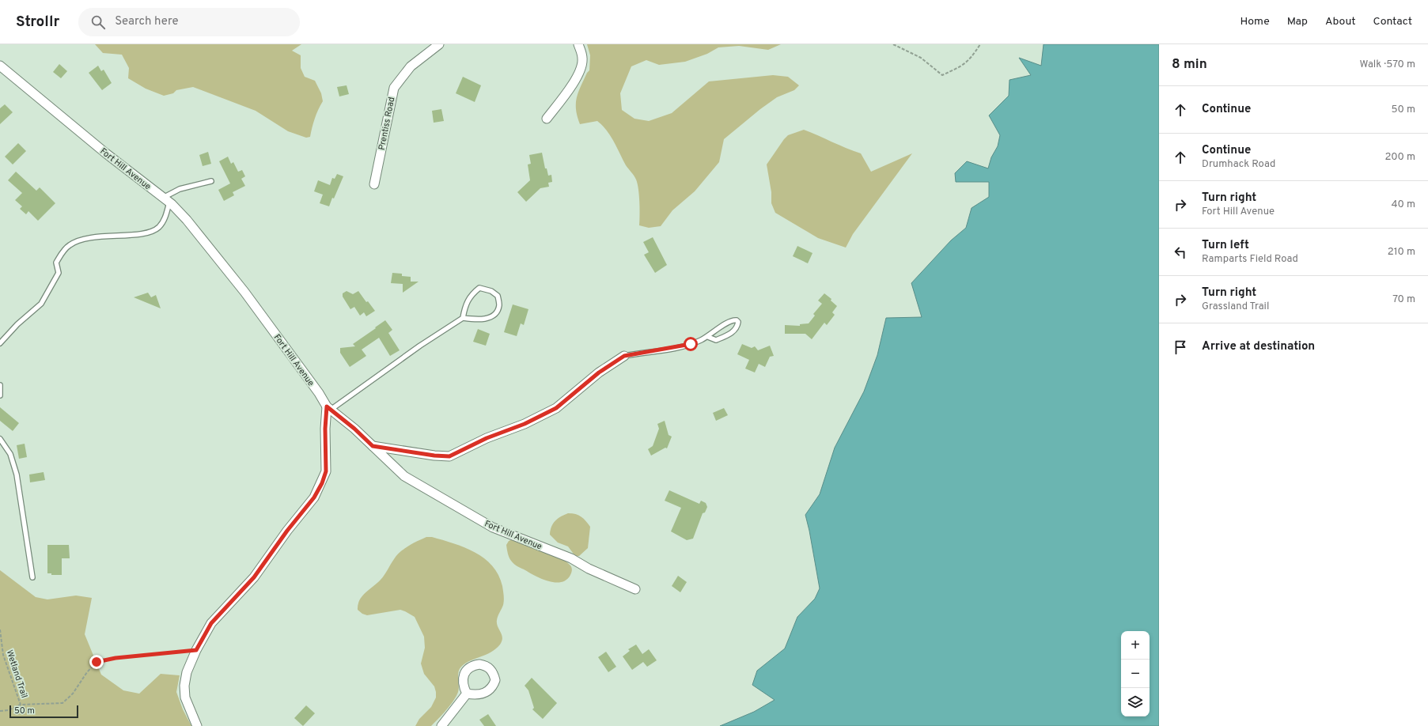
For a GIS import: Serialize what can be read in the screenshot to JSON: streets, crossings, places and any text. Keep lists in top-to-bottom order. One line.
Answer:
{"streets":{"street":["Prentiss Road","Fort Hill Avenue"],"path":["Wetland Trail"]},"scale_bar":"50 m","page":{"header":"Strollr","search":"Search here","nav":["Home","Map","About","Contact"],"heading":["8 min","Walk · 570 m"],"list":[["Continue","50 m"],["Continue","Drumhack Road","200 m"],["Turn right","Fort Hill Avenue","40 m"],["Turn left","Ramparts Field Road","210 m"],["Turn right","Grassland Trail","70 m"],"Arrive at destination"],"map_buttons":["+","−"],"scale":"50 m"}}
